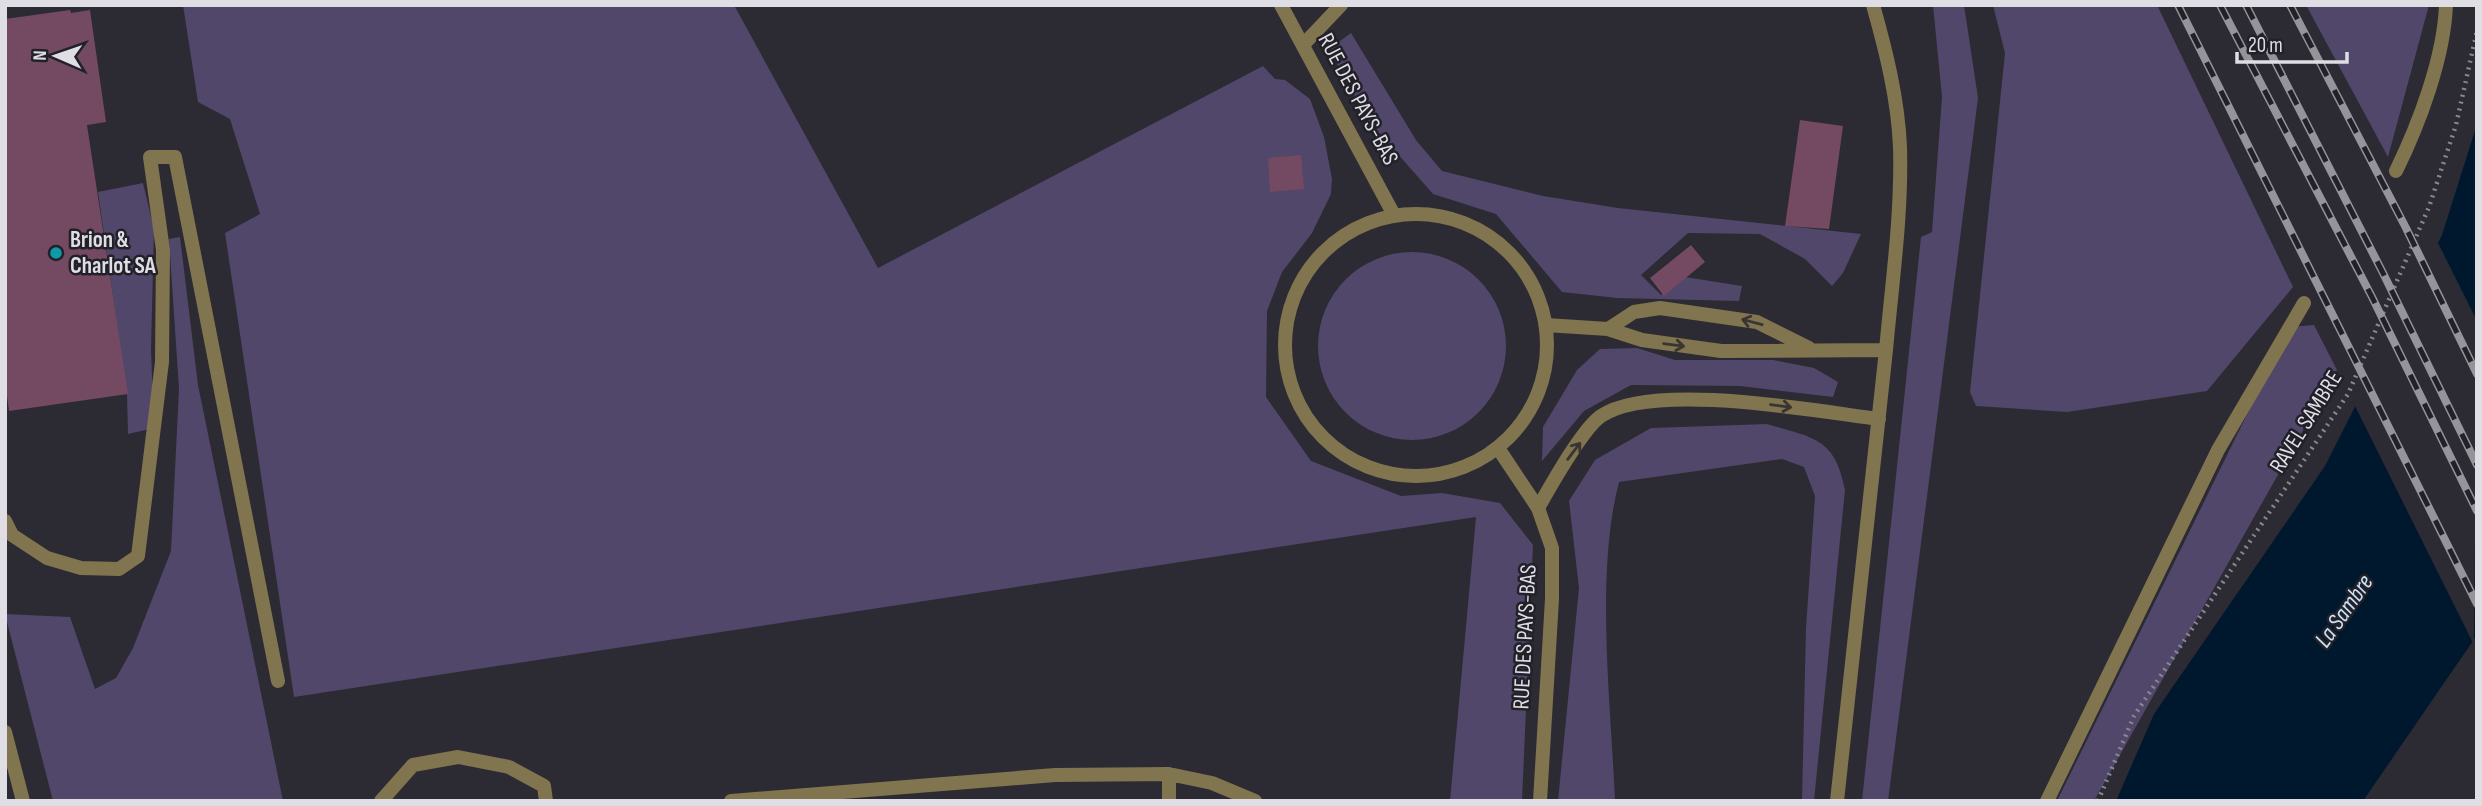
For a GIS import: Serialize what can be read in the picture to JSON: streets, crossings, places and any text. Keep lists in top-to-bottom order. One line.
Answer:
{"streets":{"street":["RUE DES PAYS-BAS"],"path":["RAVEL SAMBRE"]},"water":["La Sambre"],"places":["Brion & Charlot SA"],"scale_bar":"20 m","north":"left"}
